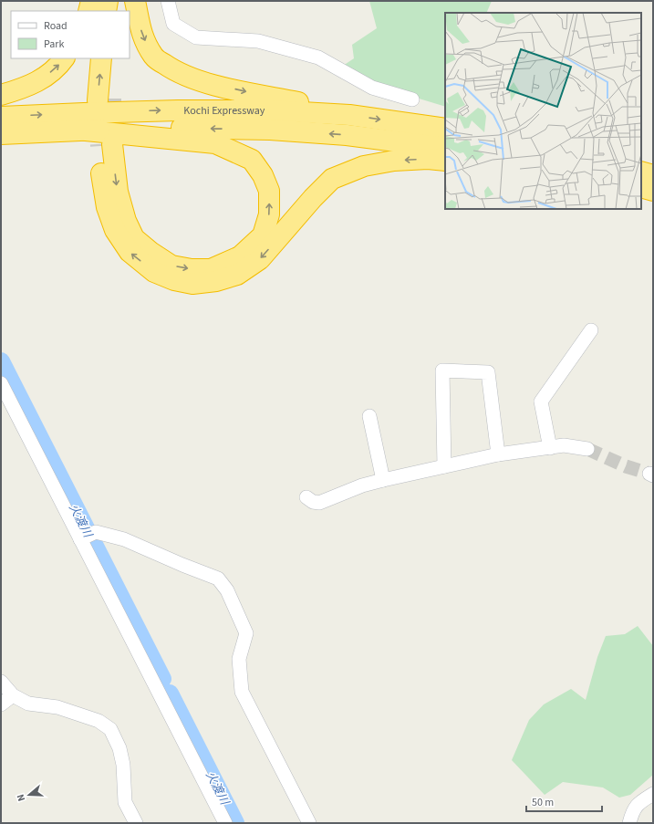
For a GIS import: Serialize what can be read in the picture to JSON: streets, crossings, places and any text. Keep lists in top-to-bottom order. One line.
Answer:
{"streets":{"highway":["Kochi Expressway"]},"water":["火渡川"],"legend":["Road","Park"],"scale_bar":"50 m","north":"left"}
